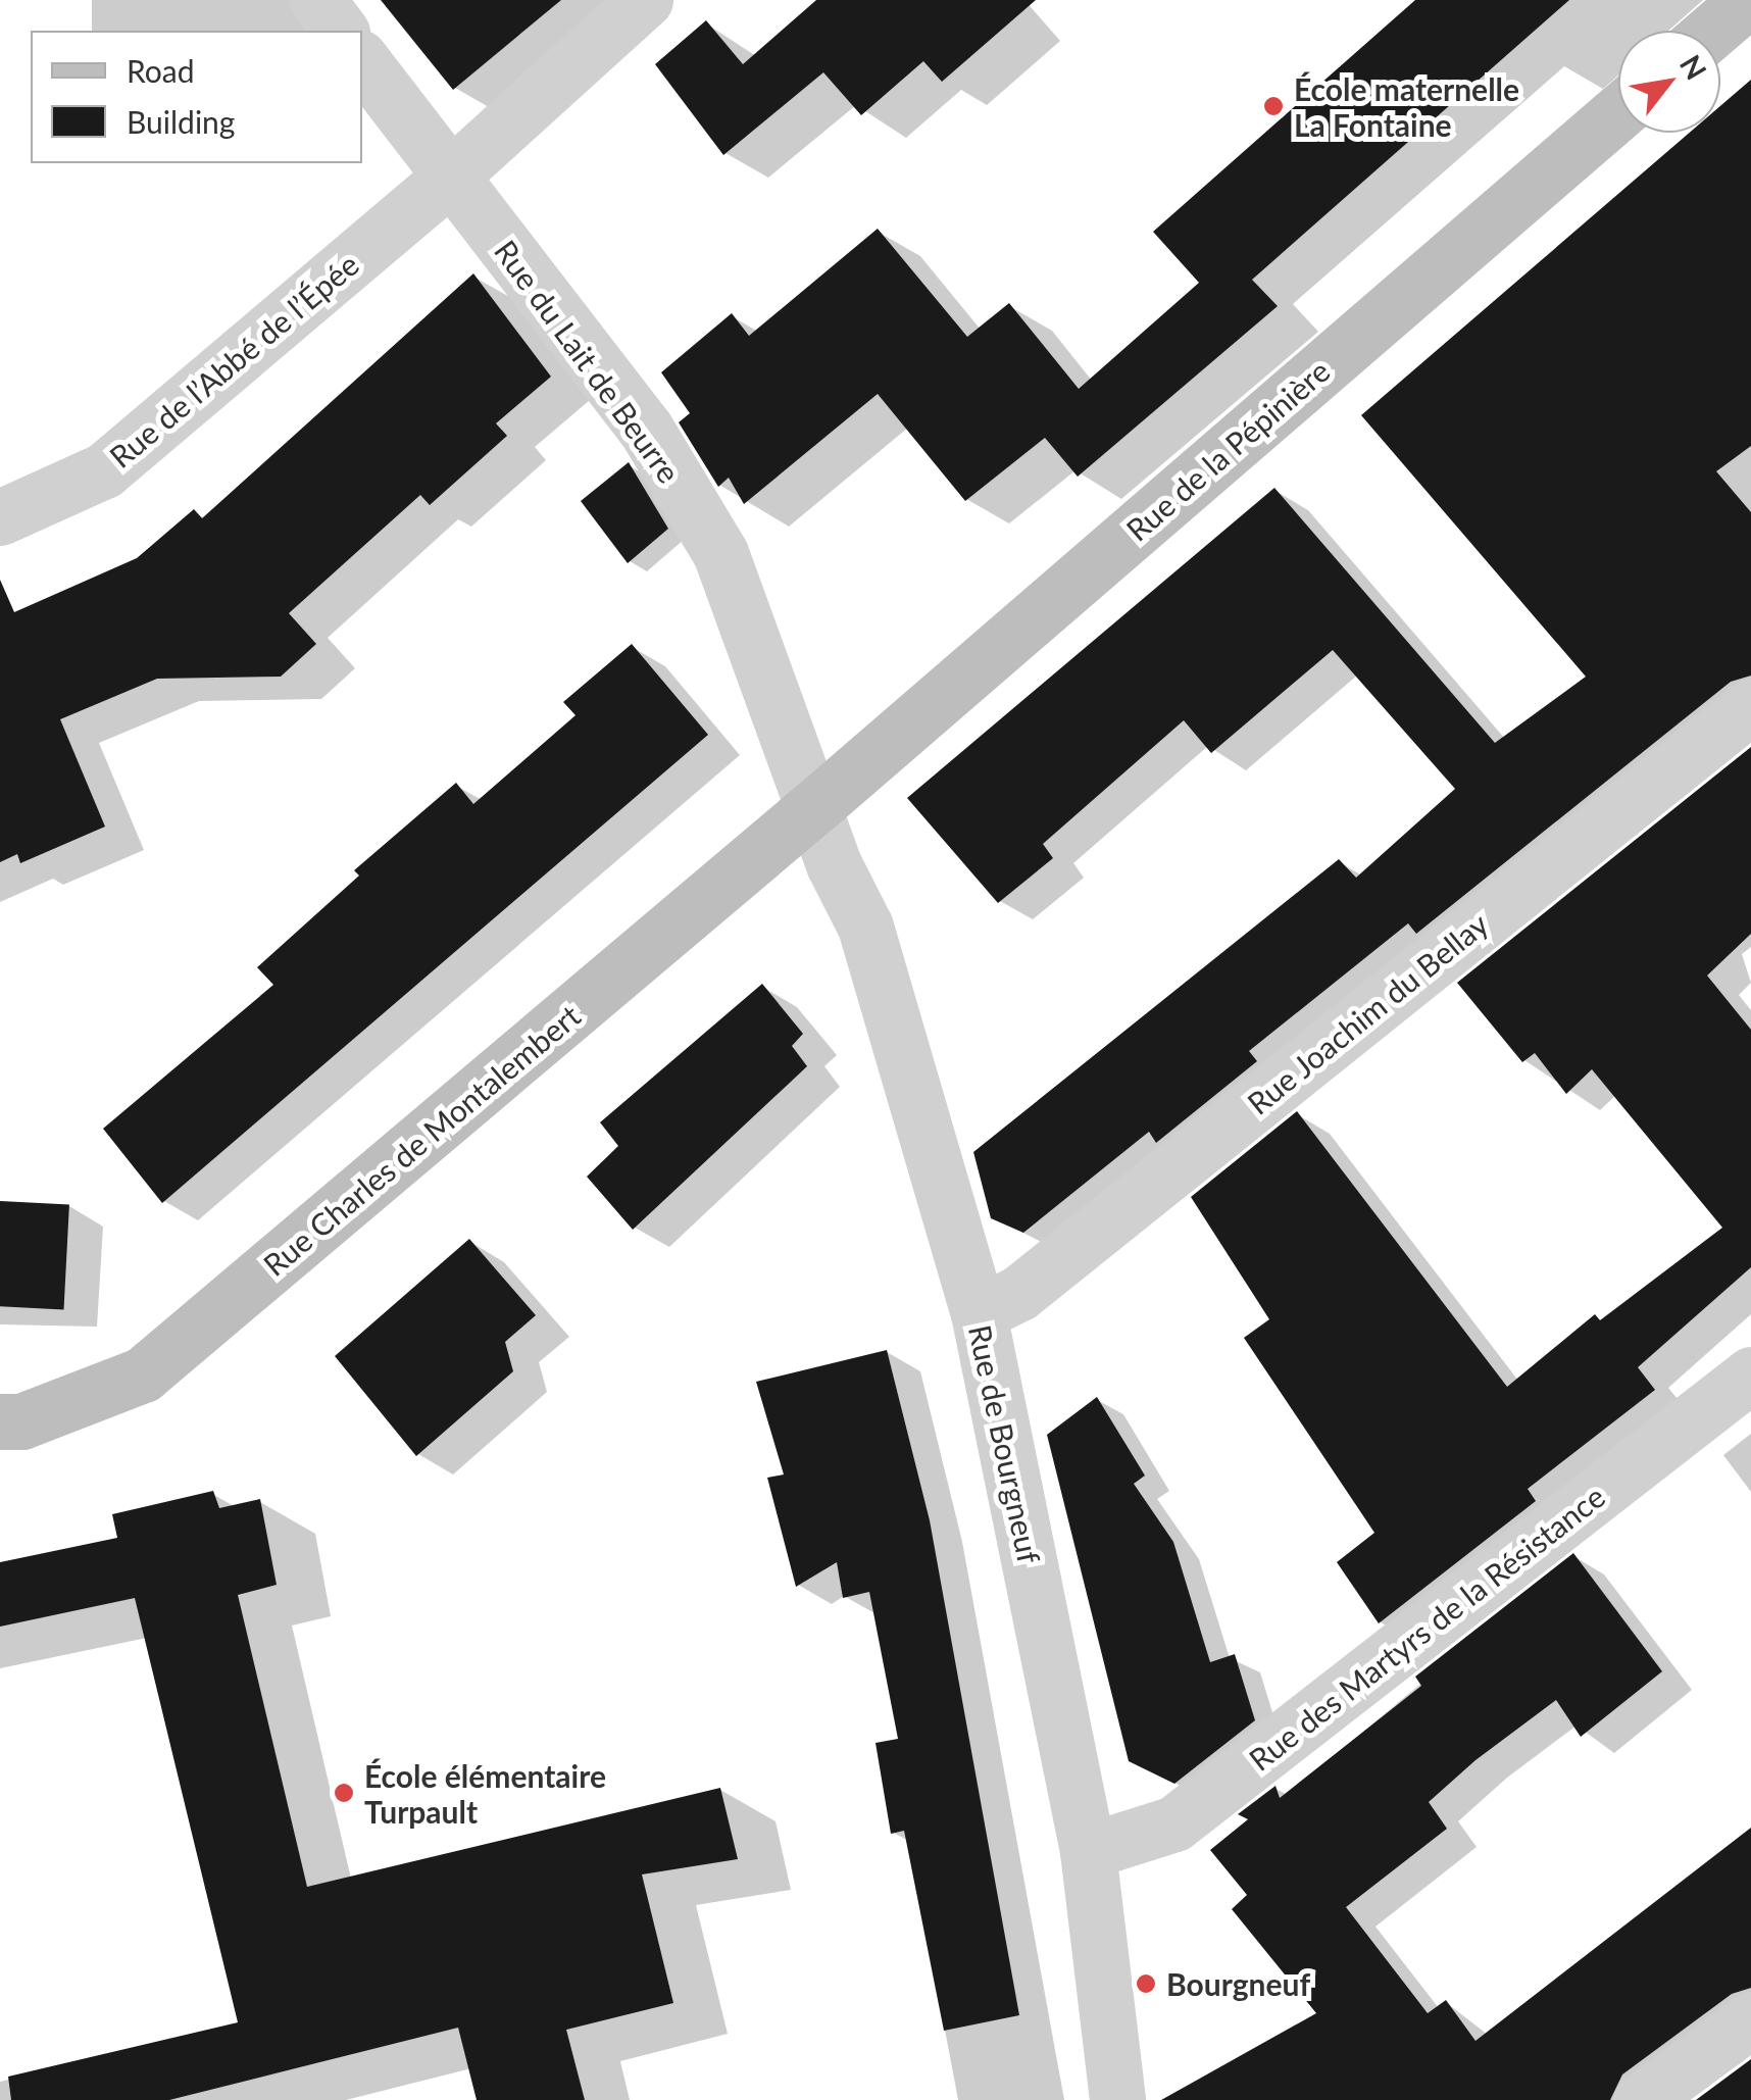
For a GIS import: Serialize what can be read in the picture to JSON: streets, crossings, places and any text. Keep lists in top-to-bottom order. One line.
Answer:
{"streets":{"main road":["Rue de la Pépinière","Rue Charles de Montalembert"],"street":["Rue de l’Abbé de l’Épée","Rue du Lait de Beurre","Rue Joachim du Bellay","Rue de Bourgneuf","Rue des Martyrs de la Résistance"]},"crossings":[["Rue de l’Abbé de l’Épée","Rue du Lait de Beurre"],["Rue du Lait de Beurre","Rue de la Pépinière"],["Rue du Lait de Beurre","Rue Charles de Montalembert"],["Rue du Lait de Beurre","Rue de Bourgneuf"],["Rue de la Pépinière","Rue Charles de Montalembert"],["Rue de la Pépinière","Rue de Bourgneuf"],["Rue Joachim du Bellay","Rue de Bourgneuf"],["Rue Charles de Montalembert","Rue de Bourgneuf"],["Rue de Bourgneuf","Rue des Martyrs de la Résistance"]],"places":["École maternelle La Fontaine","École élémentaire Turpault","Bourgneuf"],"legend":["Road","Building"],"north":"top right"}
